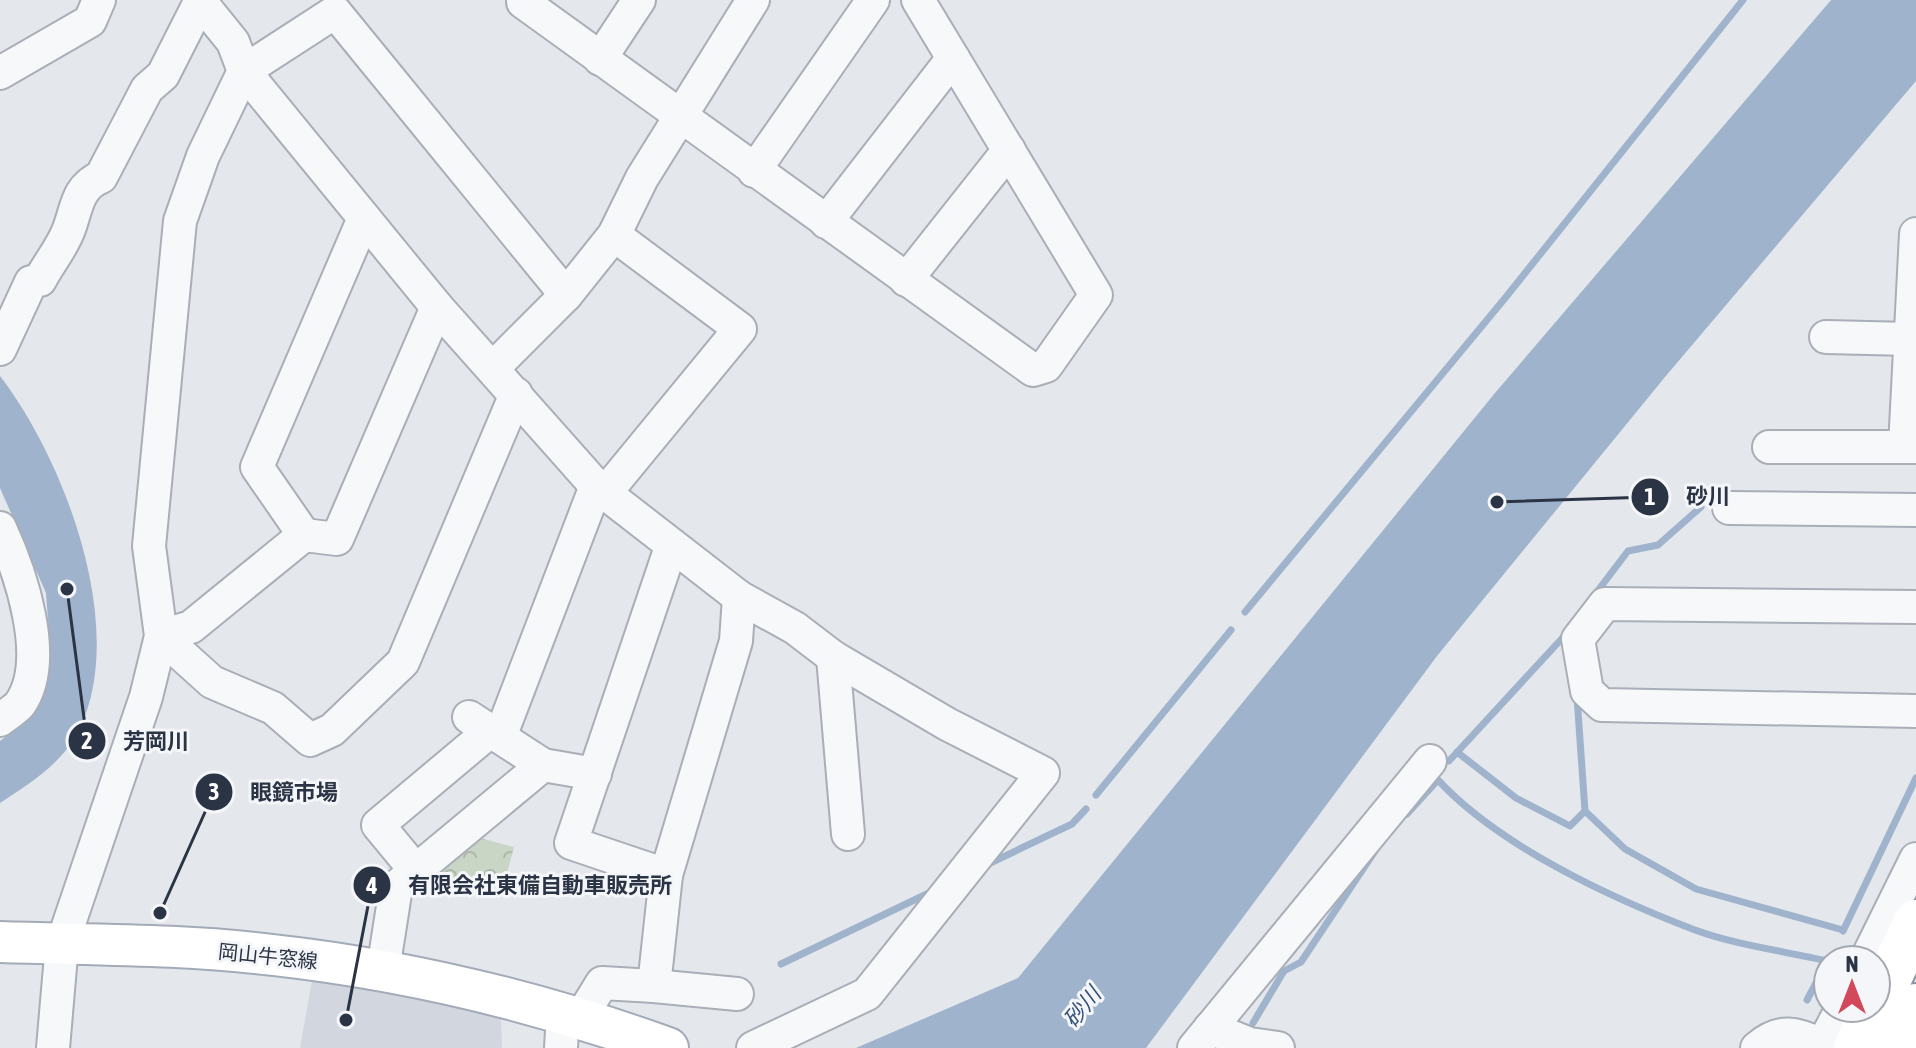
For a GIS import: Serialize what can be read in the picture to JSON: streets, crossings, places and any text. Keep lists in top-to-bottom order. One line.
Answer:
{"streets":{"main road":["岡山牛窓線"]},"water":["砂川"],"places":["砂川","芳岡川","眼鏡市場","有限会社東備自動車販売所"],"north":"top"}
